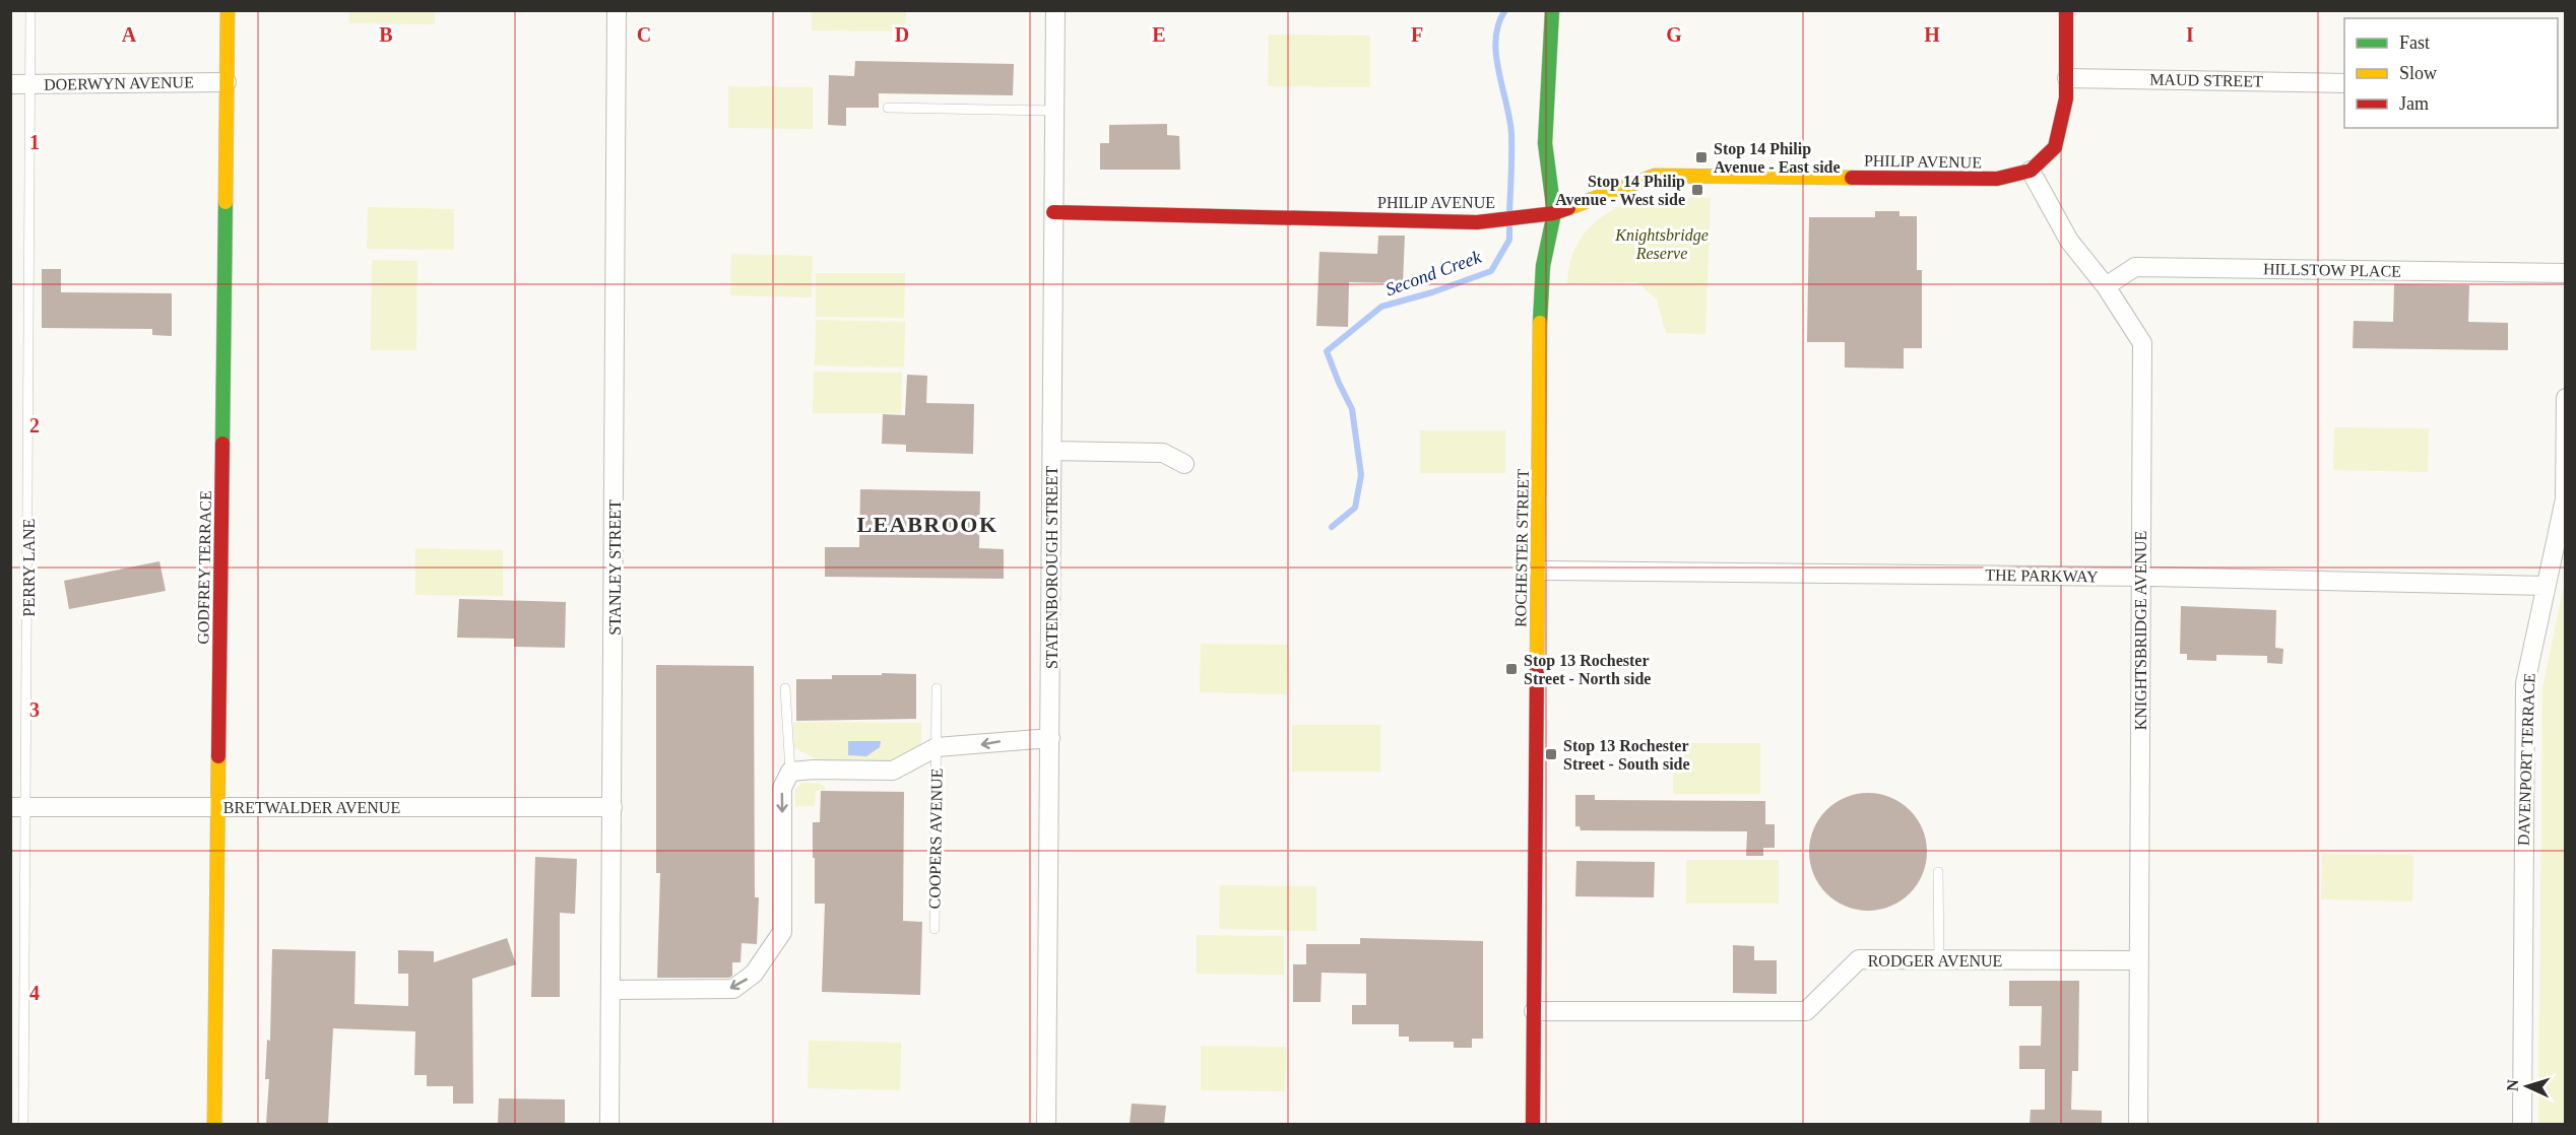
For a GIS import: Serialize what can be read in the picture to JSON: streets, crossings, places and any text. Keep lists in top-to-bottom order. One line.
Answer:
{"streets":{"street":["MAUD STREET","DOERWYN AVENUE","PHILIP AVENUE","HILLSTOW PLACE","ROCHESTER STREET","GODFREY TERRACE","STANLEY STREET","STATENBOROUGH STREET","THE PARKWAY","KNIGHTSBRIDGE AVENUE","DAVENPORT TERRACE","BRETWALDER AVENUE","COOPERS AVENUE","RODGER AVENUE"],"lane":["PERRY LANE"]},"crossings":[["DOERWYN AVENUE","PERRY LANE"],["DOERWYN AVENUE","GODFREY TERRACE"],["PHILIP AVENUE","ROCHESTER STREET"],["PHILIP AVENUE","STATENBOROUGH STREET"],["PHILIP AVENUE","KNIGHTSBRIDGE AVENUE"],["HILLSTOW PLACE","KNIGHTSBRIDGE AVENUE"],["ROCHESTER STREET","THE PARKWAY"],["ROCHESTER STREET","RODGER AVENUE"],["PERRY LANE","BRETWALDER AVENUE"],["GODFREY TERRACE","BRETWALDER AVENUE"],["STANLEY STREET","BRETWALDER AVENUE"],["STATENBOROUGH STREET","COOPERS AVENUE"],["THE PARKWAY","KNIGHTSBRIDGE AVENUE"],["THE PARKWAY","DAVENPORT TERRACE"],["KNIGHTSBRIDGE AVENUE","RODGER AVENUE"]],"districts":["LEABROOK"],"water":["Second Creek"],"parks":["Knightsbridge Reserve"],"places":{"transit":["Stop 14 Philip Avenue - East side","Stop 14 Philip Avenue - West side","Stop 13 Rochester Street - North side","Stop 13 Rochester Street - South side"]},"legend":["Fast","Slow","Jam"],"north":"left","grid":{"columns":["A","B","C","D","E","F","G","H","I"],"rows":["1","2","3","4"]}}
